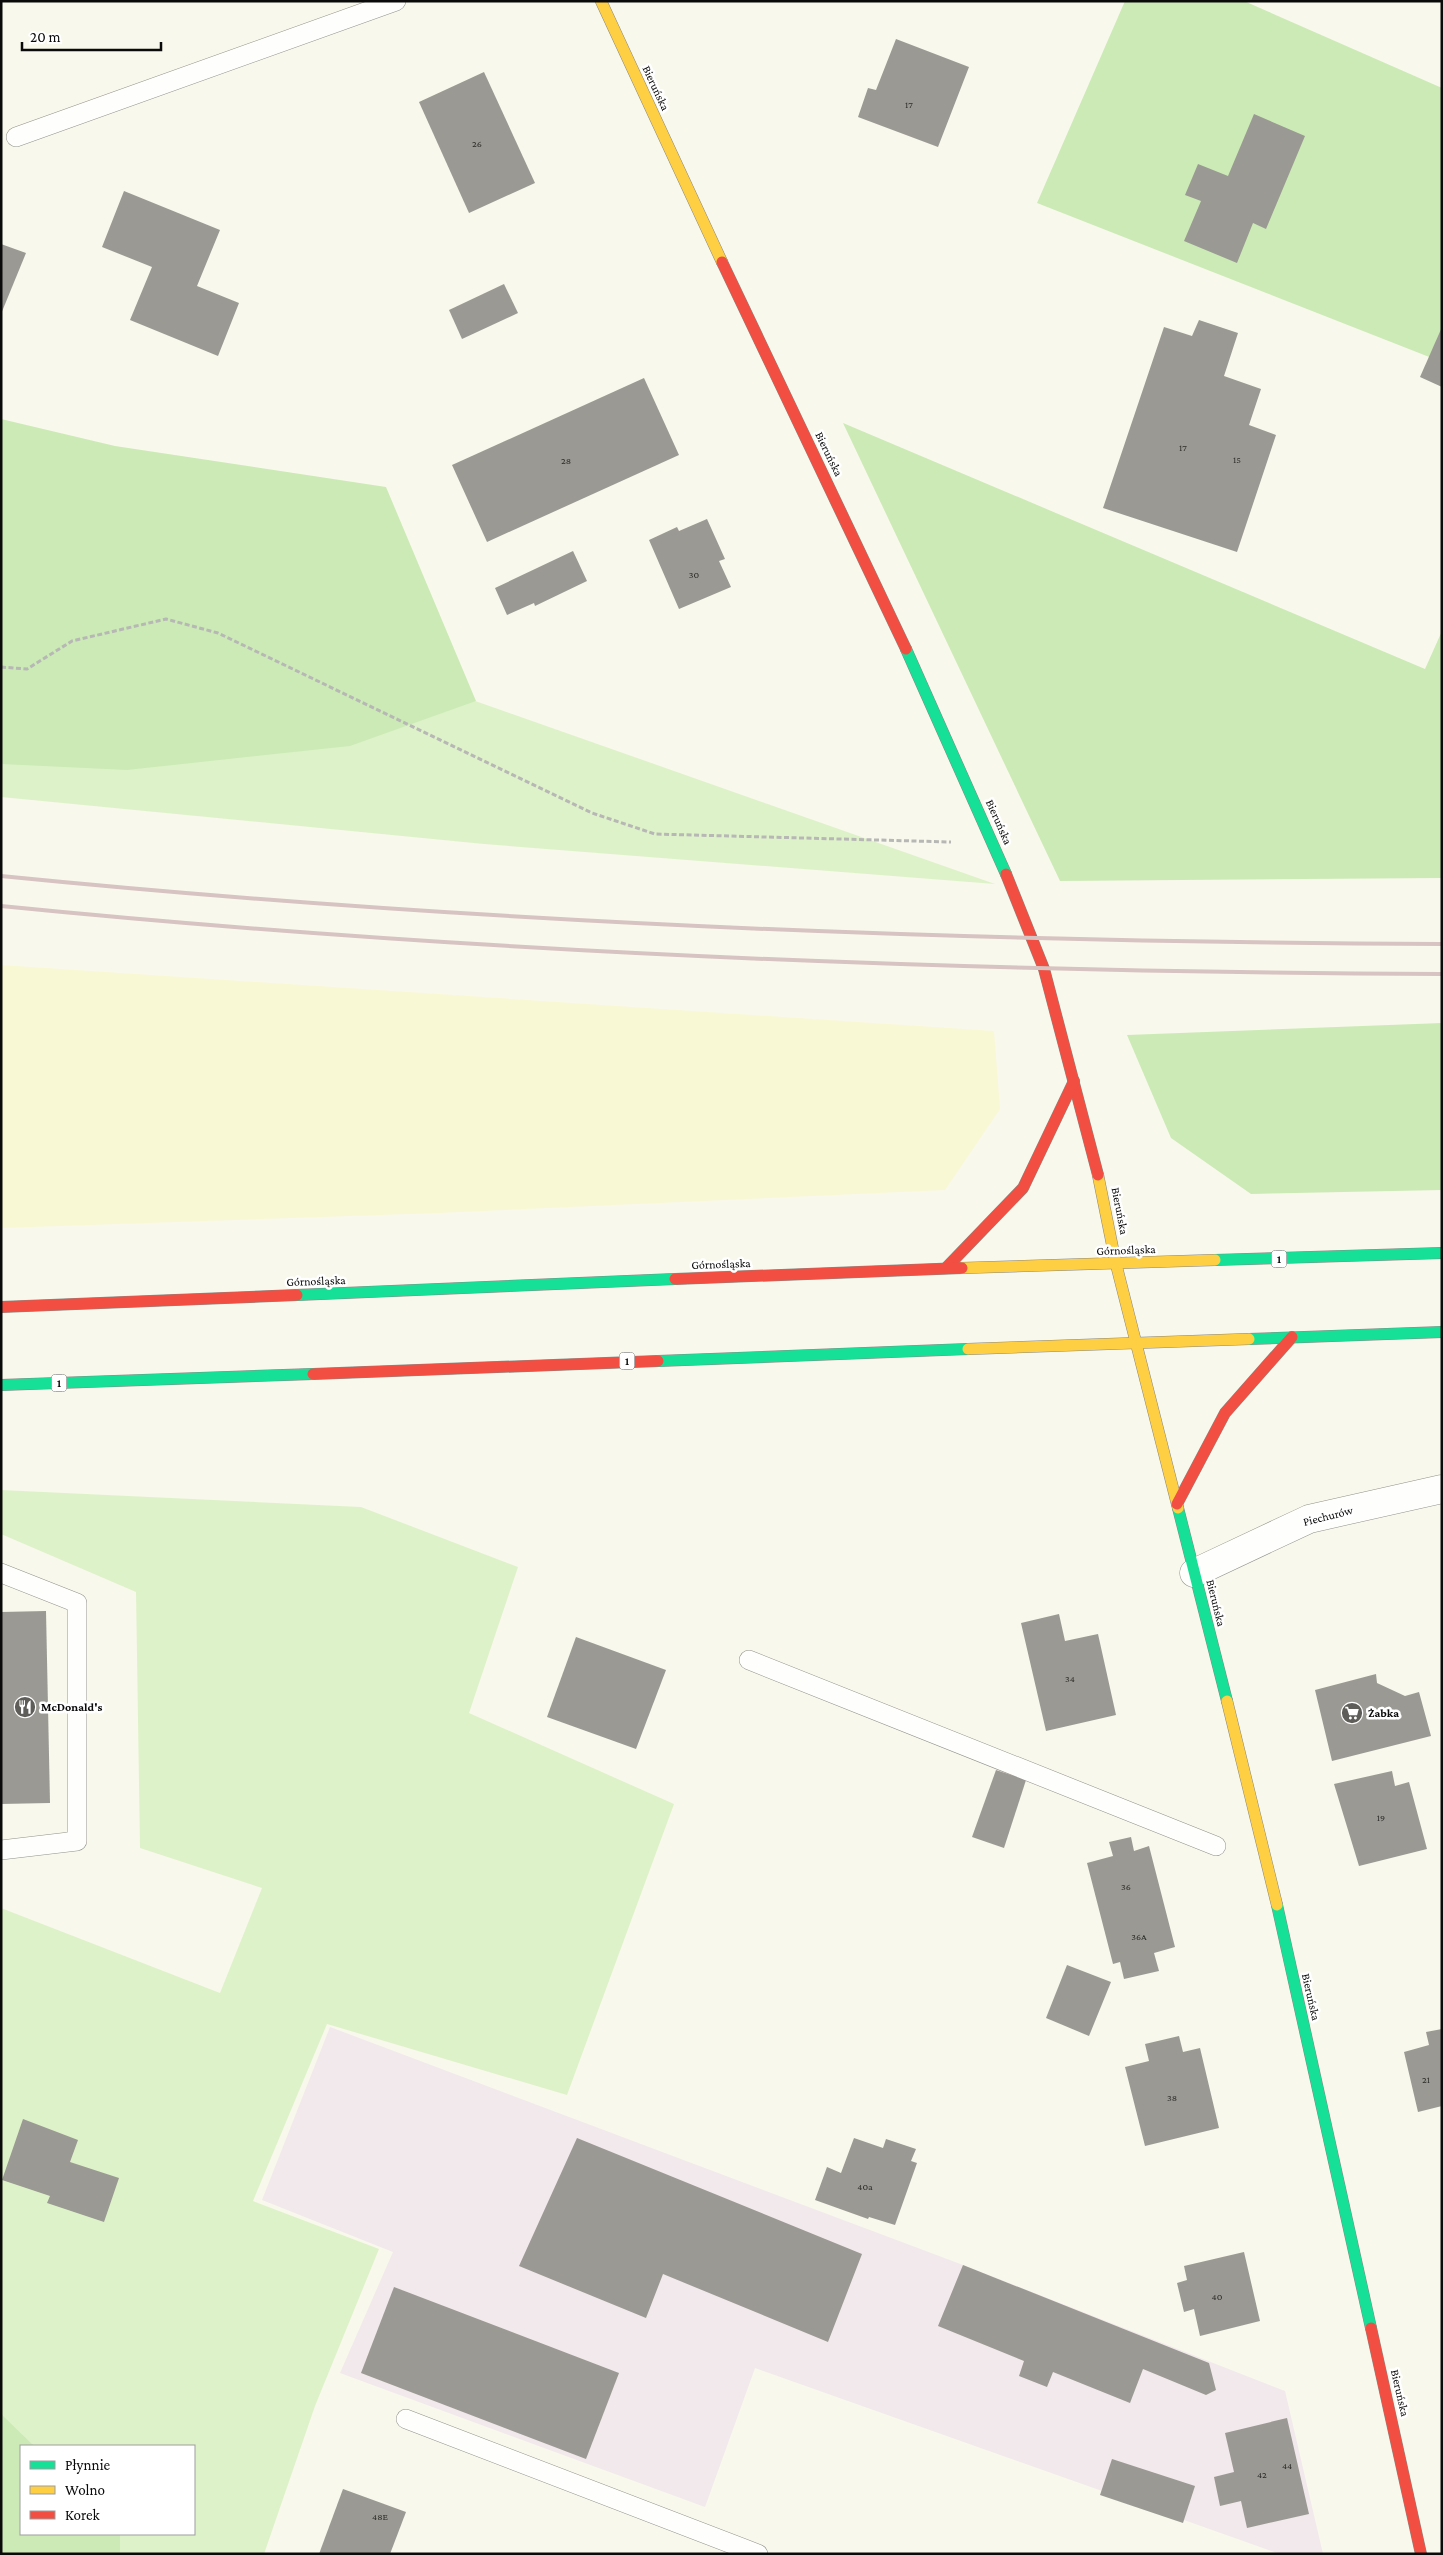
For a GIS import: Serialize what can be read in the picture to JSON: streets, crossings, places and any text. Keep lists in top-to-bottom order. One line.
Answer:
{"streets":{"main road":["Bieruńska","Górnośląska","1"],"street":["Piechurów"]},"crossings":[["Bieruńska","Górnośląska"],["Bieruńska","1"],["Bieruńska","Piechurów"]],"places":{"restaurant":["McDonald's"],"supermarket":["Żabka"]},"house_numbers":["17","26","17","15","28","30","34","19","36","36A","21","38","40a","40","44","42","48E"],"legend":["Płynnie","Wolno","Korek"],"scale_bar":"20 m"}
